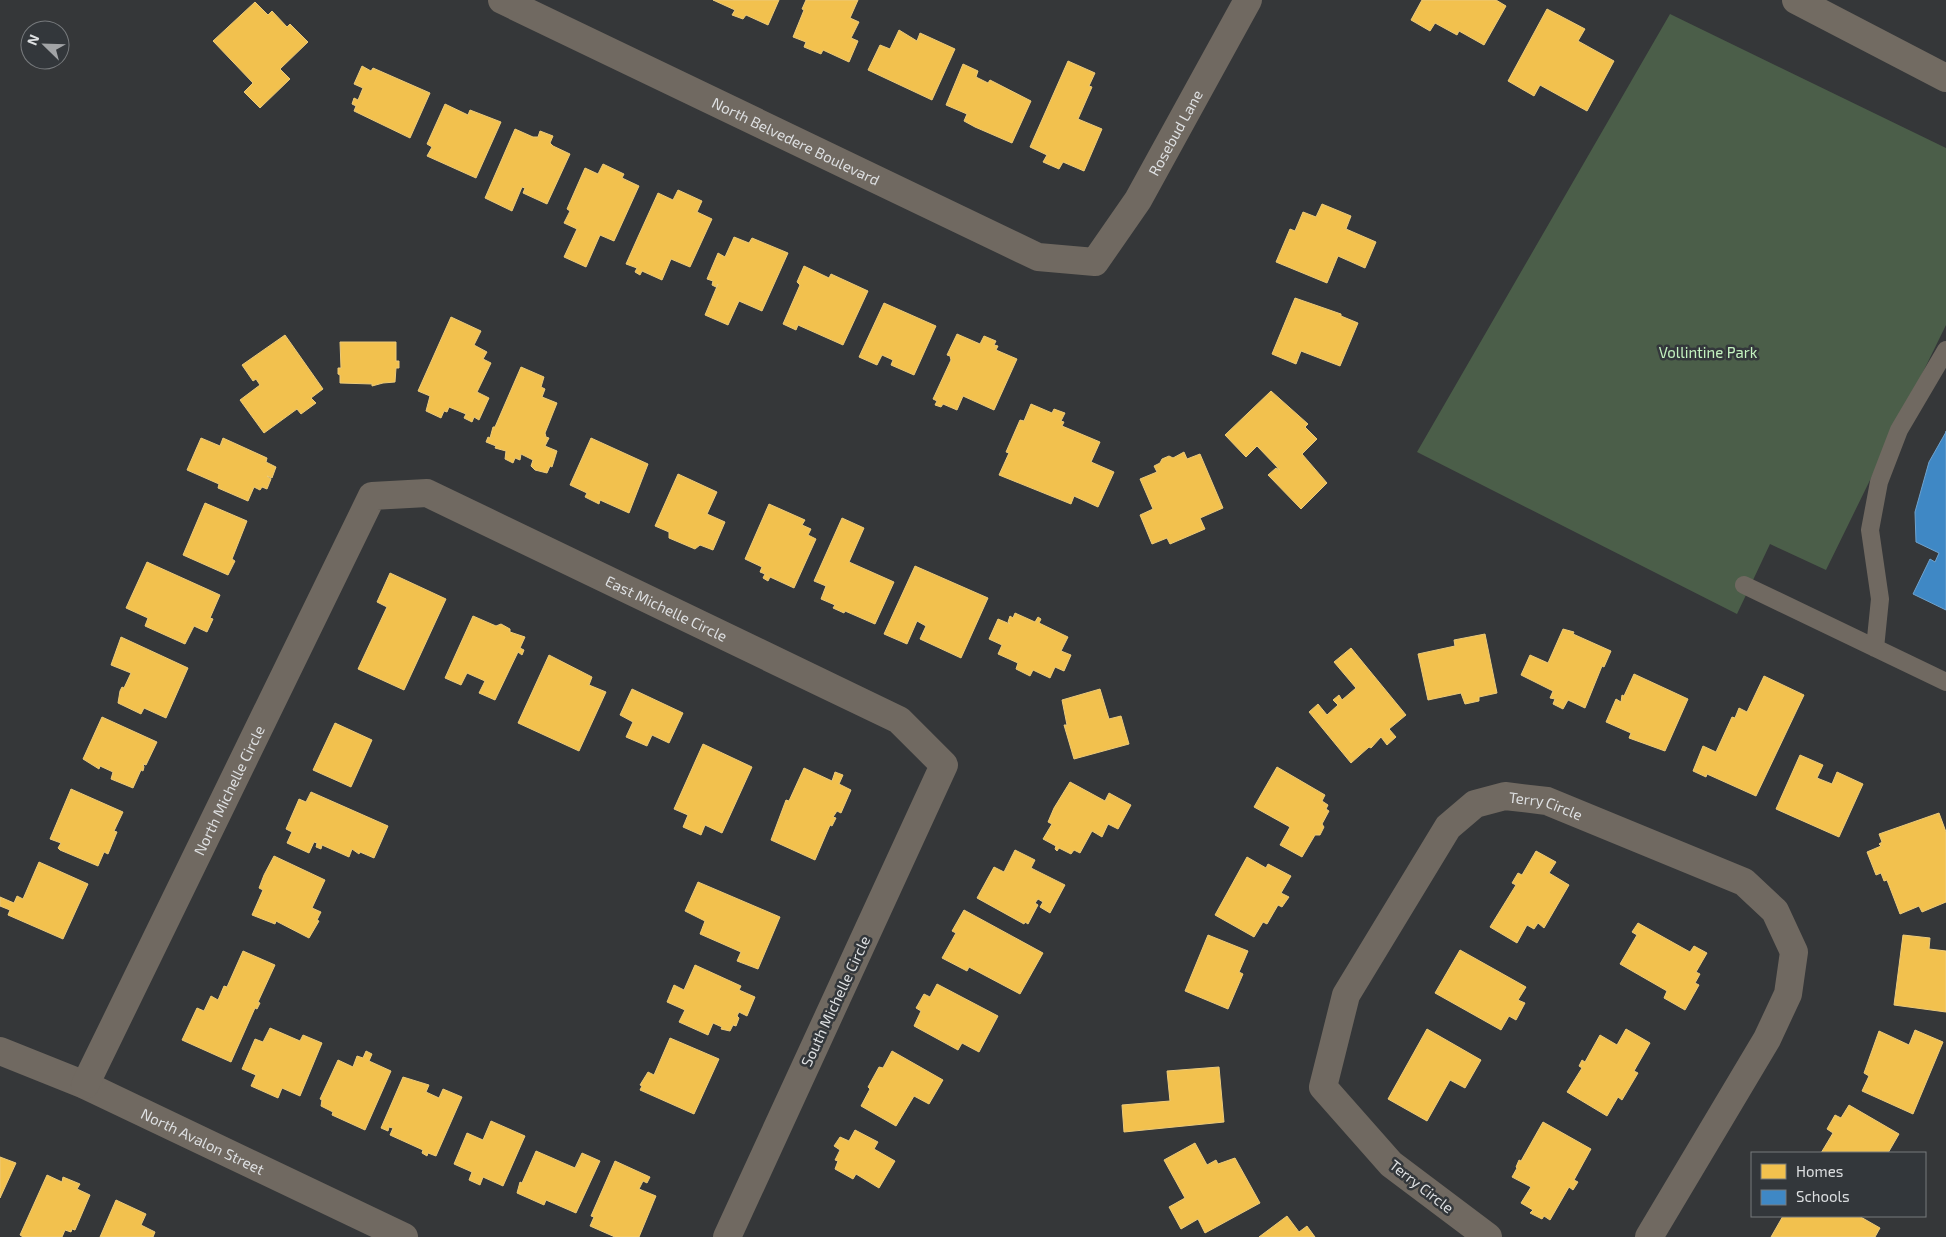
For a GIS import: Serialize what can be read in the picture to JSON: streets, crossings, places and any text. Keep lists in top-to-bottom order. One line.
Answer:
{"streets":{"street":["Rosebud Lane","North Belvedere Boulevard","East Michelle Circle","North Michelle Circle","Terry Circle","South Michelle Circle","North Avalon Street"]},"crossings":[["Rosebud Lane","North Belvedere Boulevard"],["East Michelle Circle","North Michelle Circle"],["East Michelle Circle","South Michelle Circle"],["North Michelle Circle","North Avalon Street"]],"parks":["Vollintine Park"],"legend":["Homes","Schools"],"north":"top left"}
